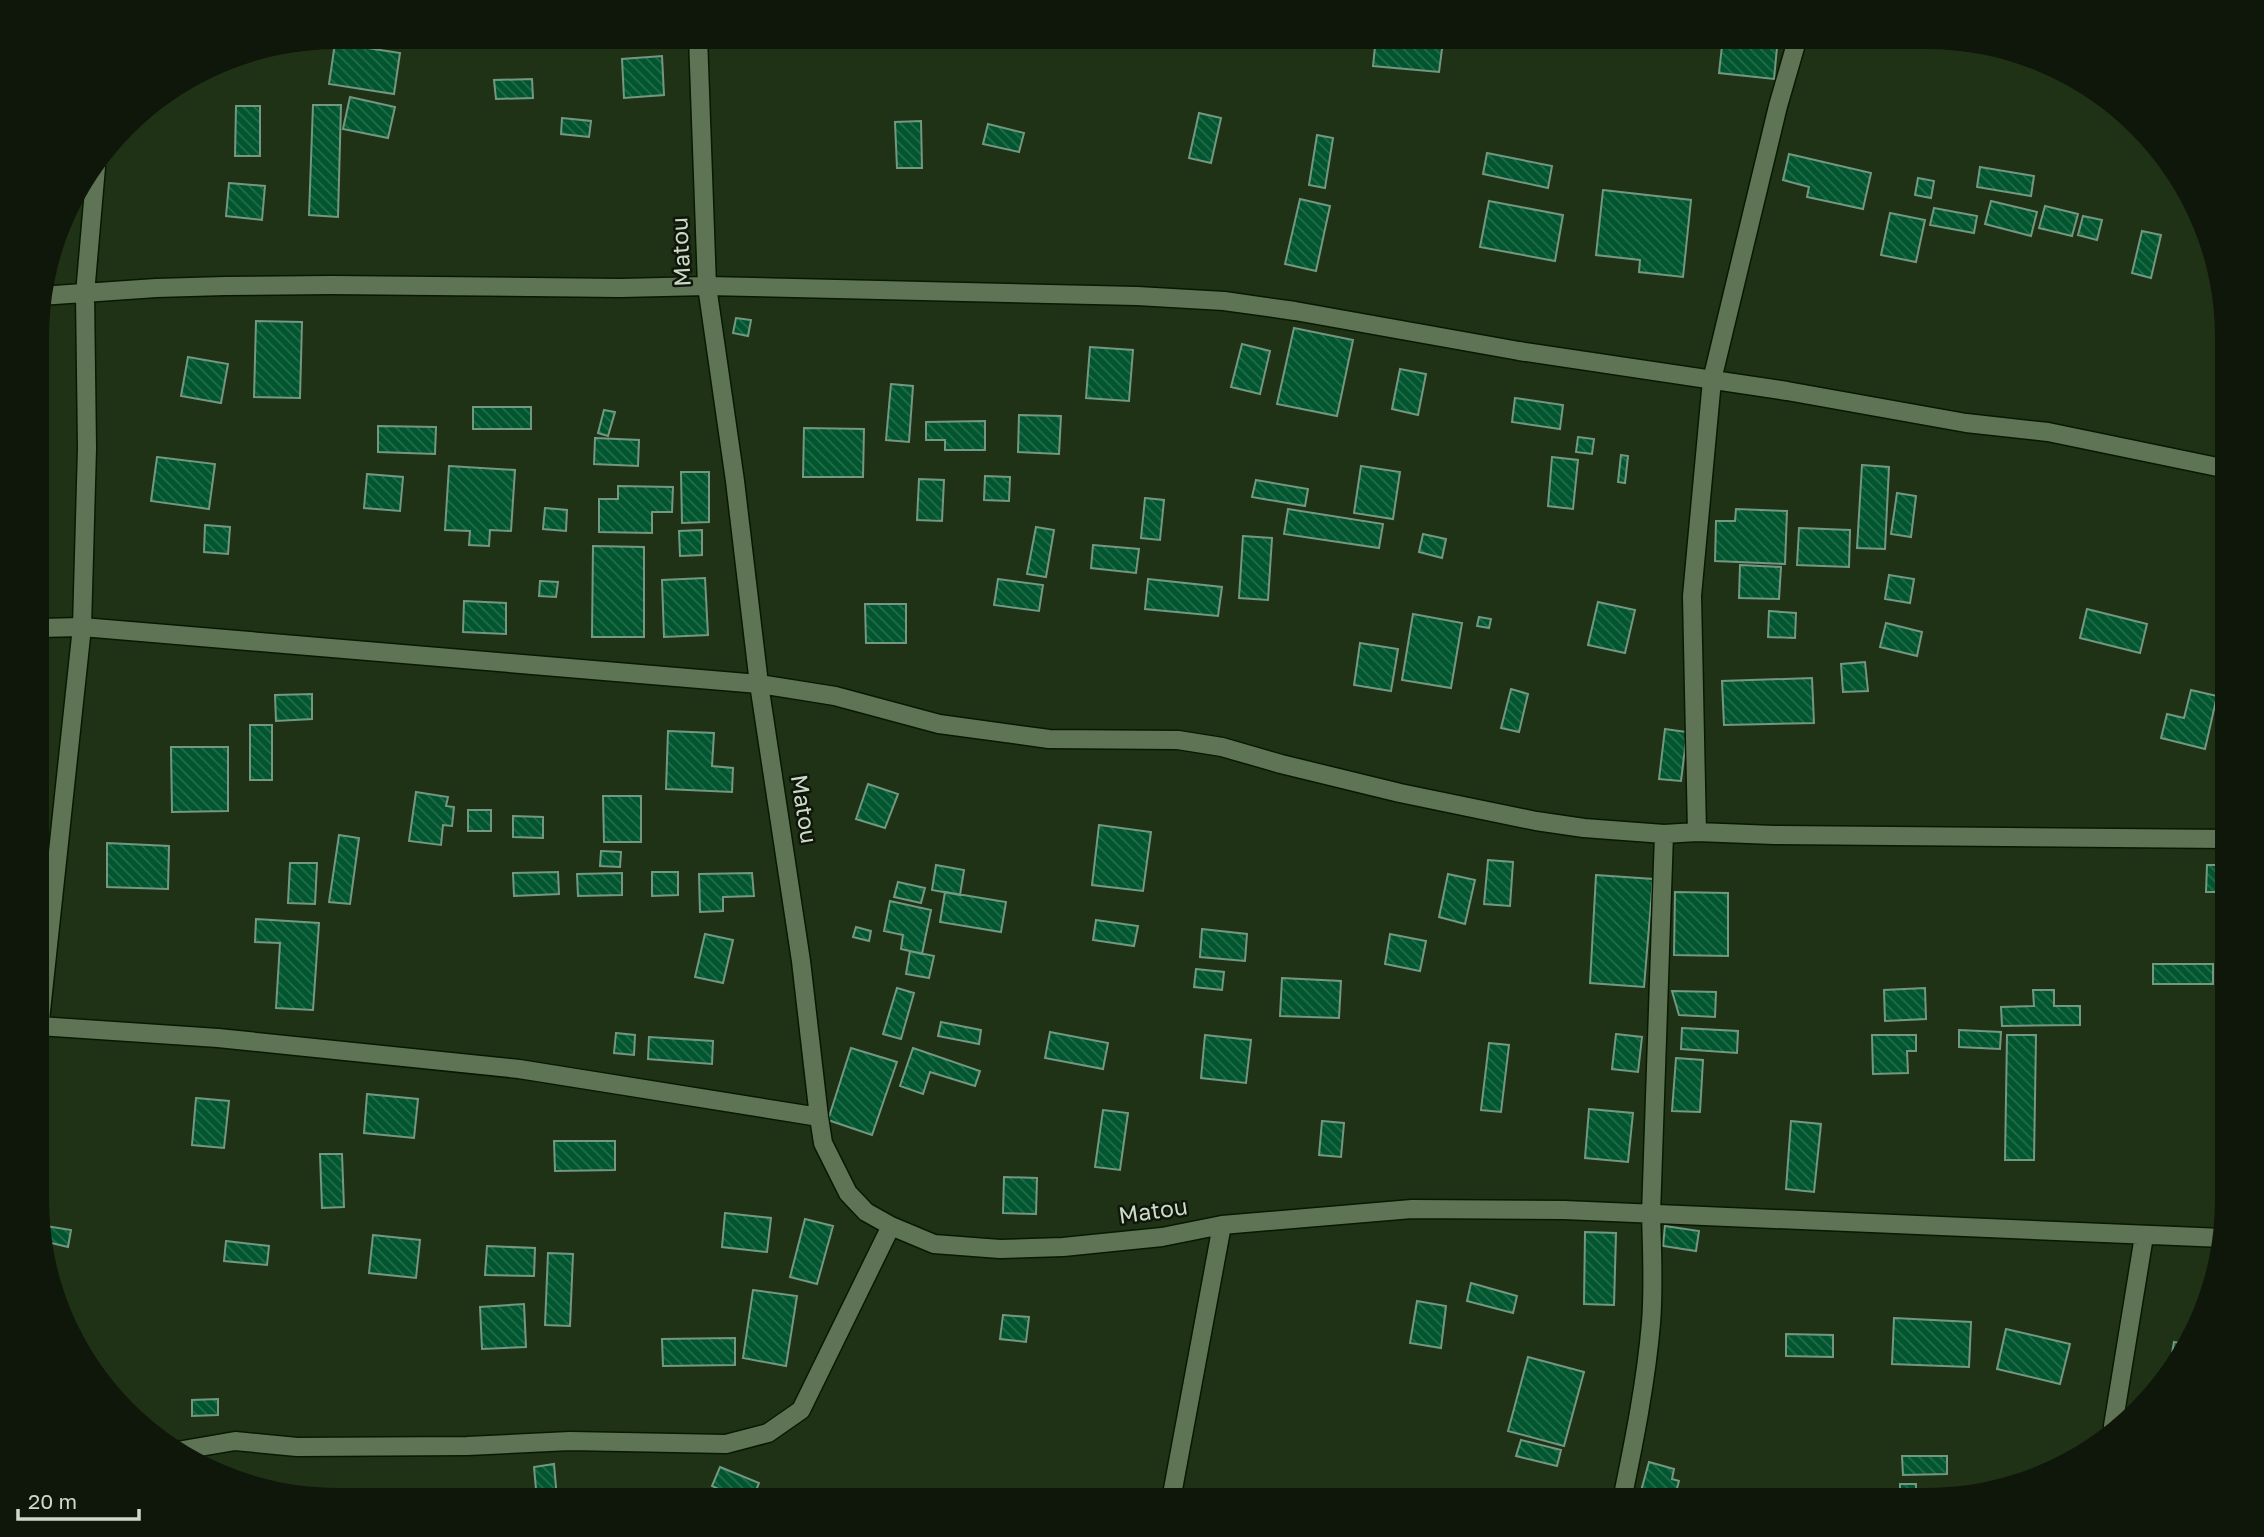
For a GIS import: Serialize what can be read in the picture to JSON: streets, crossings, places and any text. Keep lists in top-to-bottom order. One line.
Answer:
{"streets":{"street":["Matou"]},"scale_bar":"20 m"}
